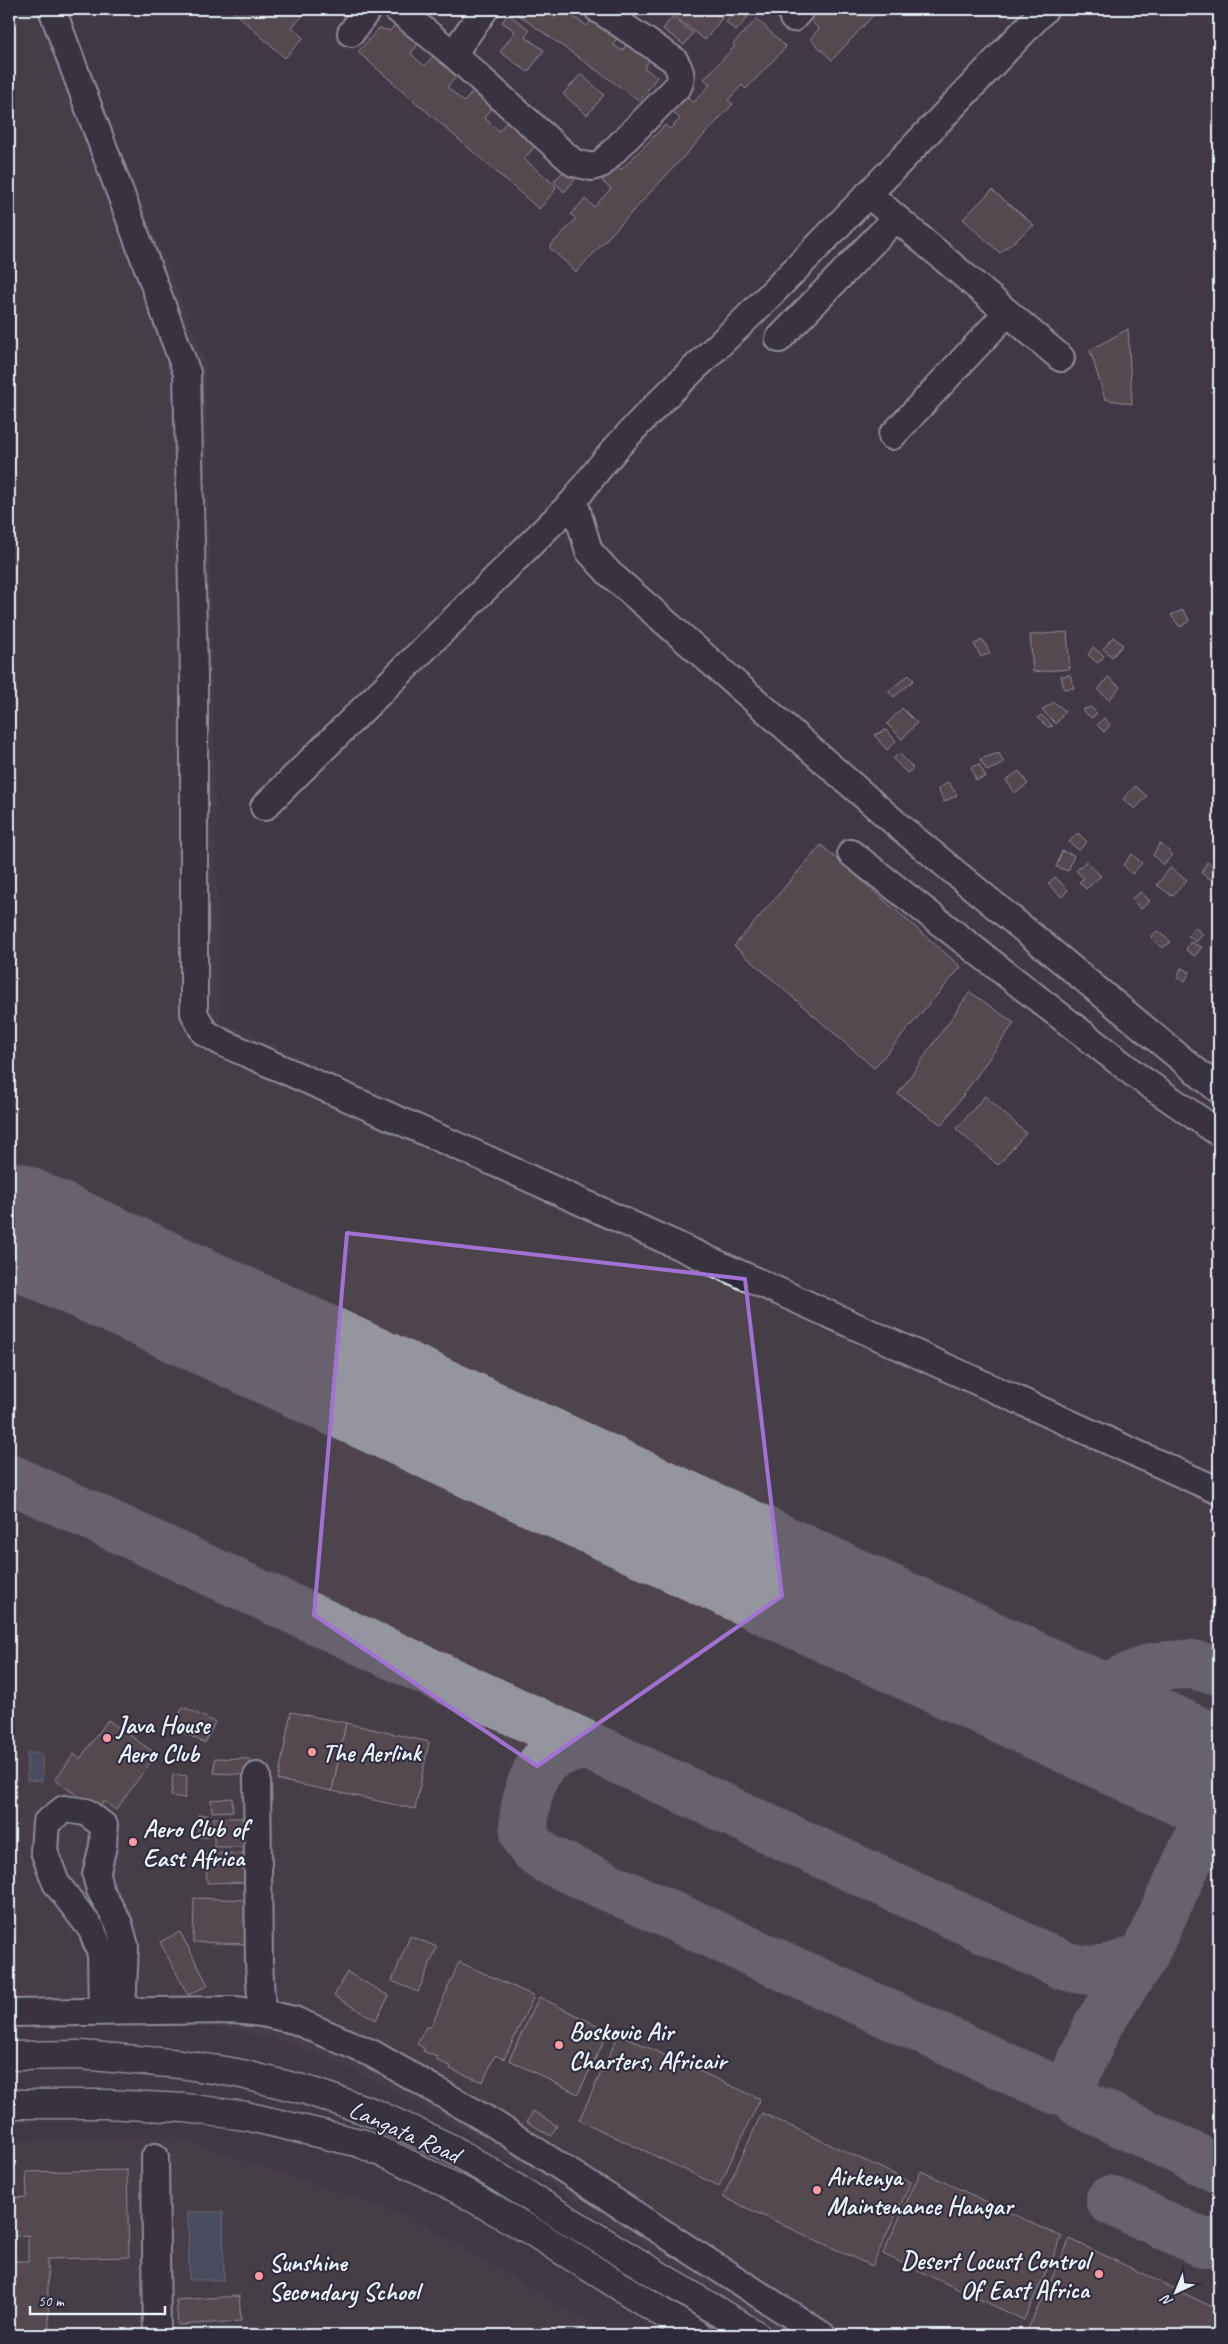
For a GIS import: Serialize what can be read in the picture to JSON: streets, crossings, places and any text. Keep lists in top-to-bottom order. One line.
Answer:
{"streets":{"main road":["Langata Road"]},"places":["Java House Aero Club","The Aerlink","Aero Club of East Africa","Boskovic Air Charters, Africair","Airkenya Maintenance Hangar","Desert Locust Control Of East Africa","Sunshine Secondary School"],"scale_bar":"50 m","north":"bottom left"}
